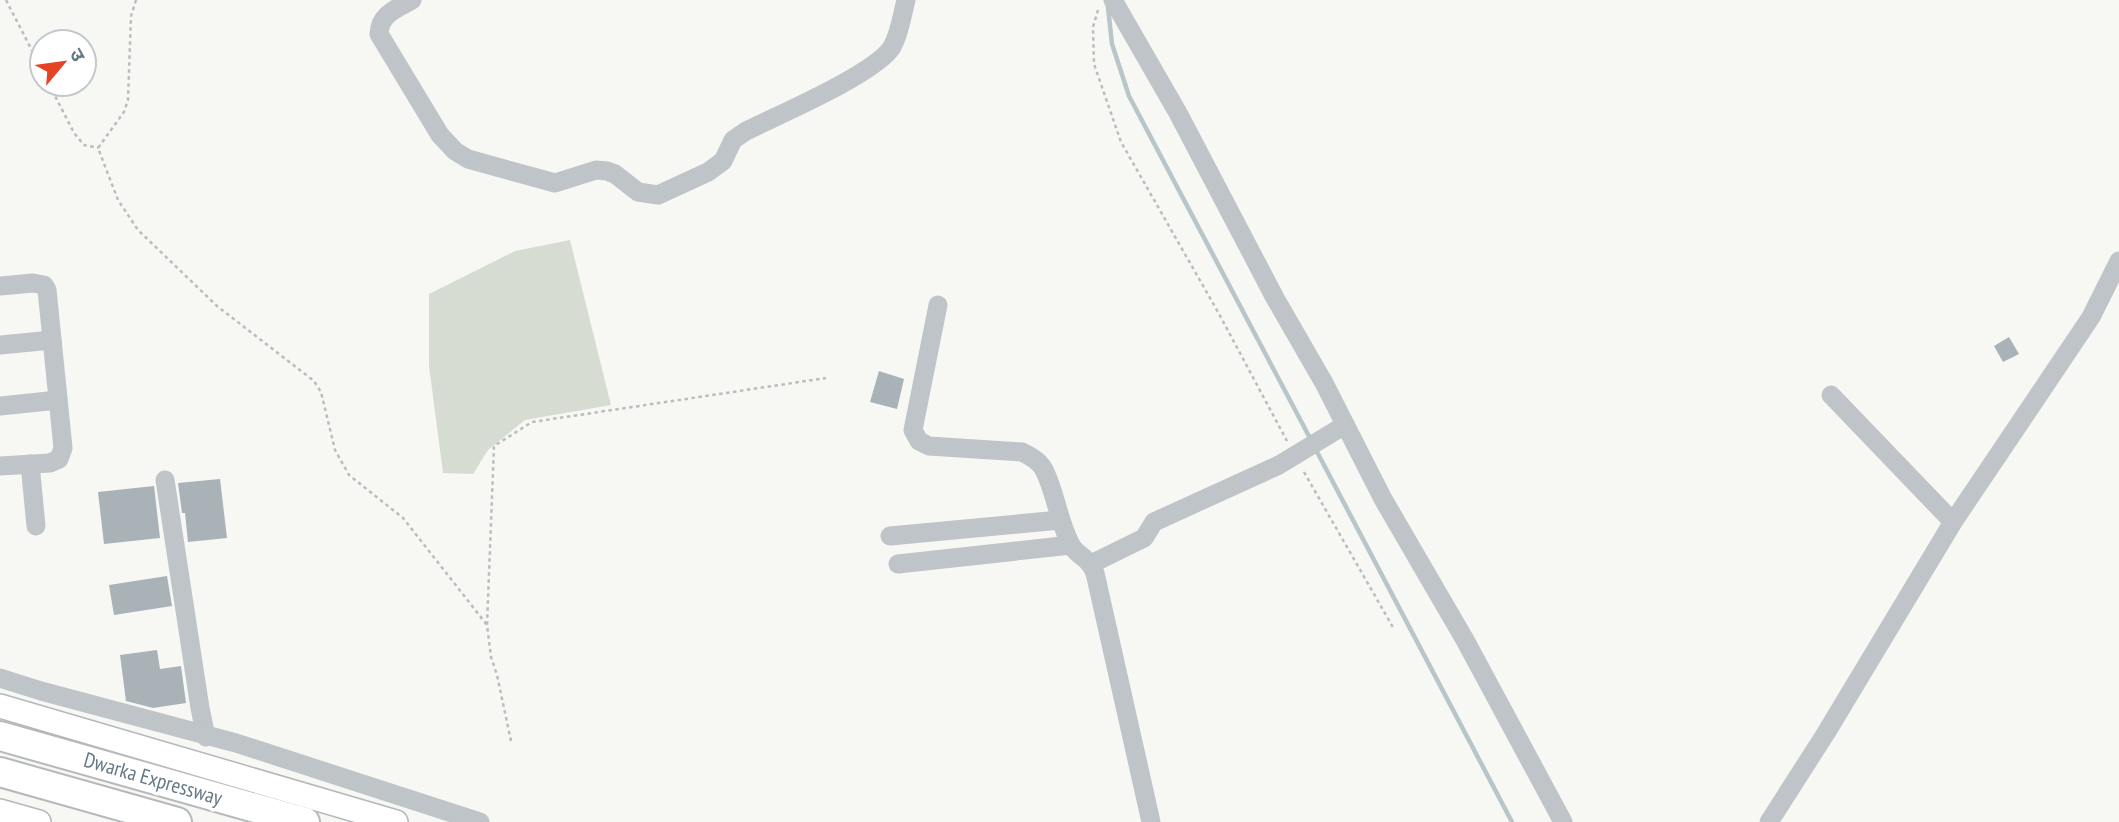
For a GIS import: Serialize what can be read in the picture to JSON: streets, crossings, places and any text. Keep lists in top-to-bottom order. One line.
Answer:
{"streets":{"highway":["Dwarka Expressway"]},"north":"top right"}
